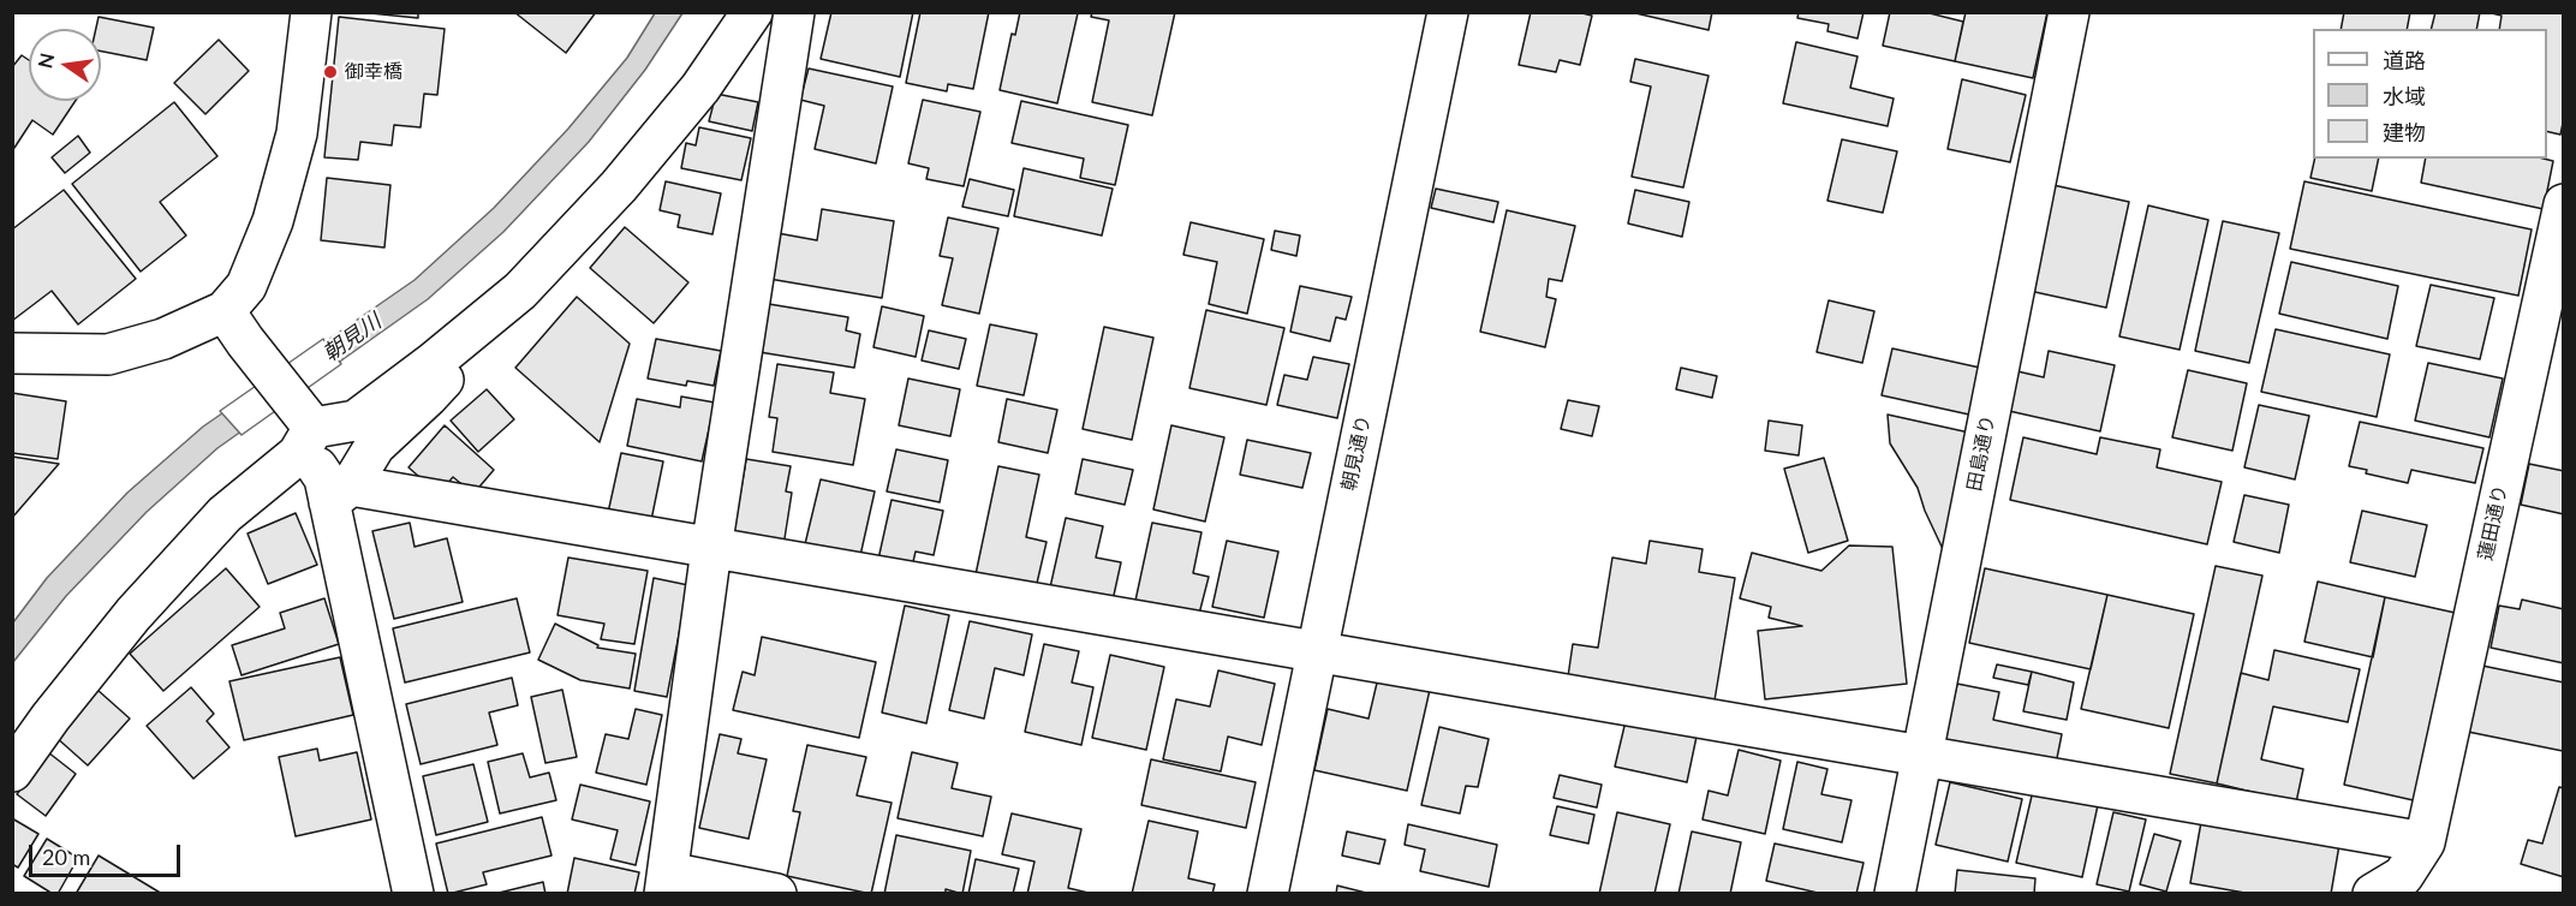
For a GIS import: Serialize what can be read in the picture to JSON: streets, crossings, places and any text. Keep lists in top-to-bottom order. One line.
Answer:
{"streets":{"street":["朝見通り","田島通り","蓮田通り"]},"water":["朝見川"],"places":["御幸橋"],"legend":["道路","水域","建物"],"scale_bar":"20 m","north":"left"}
